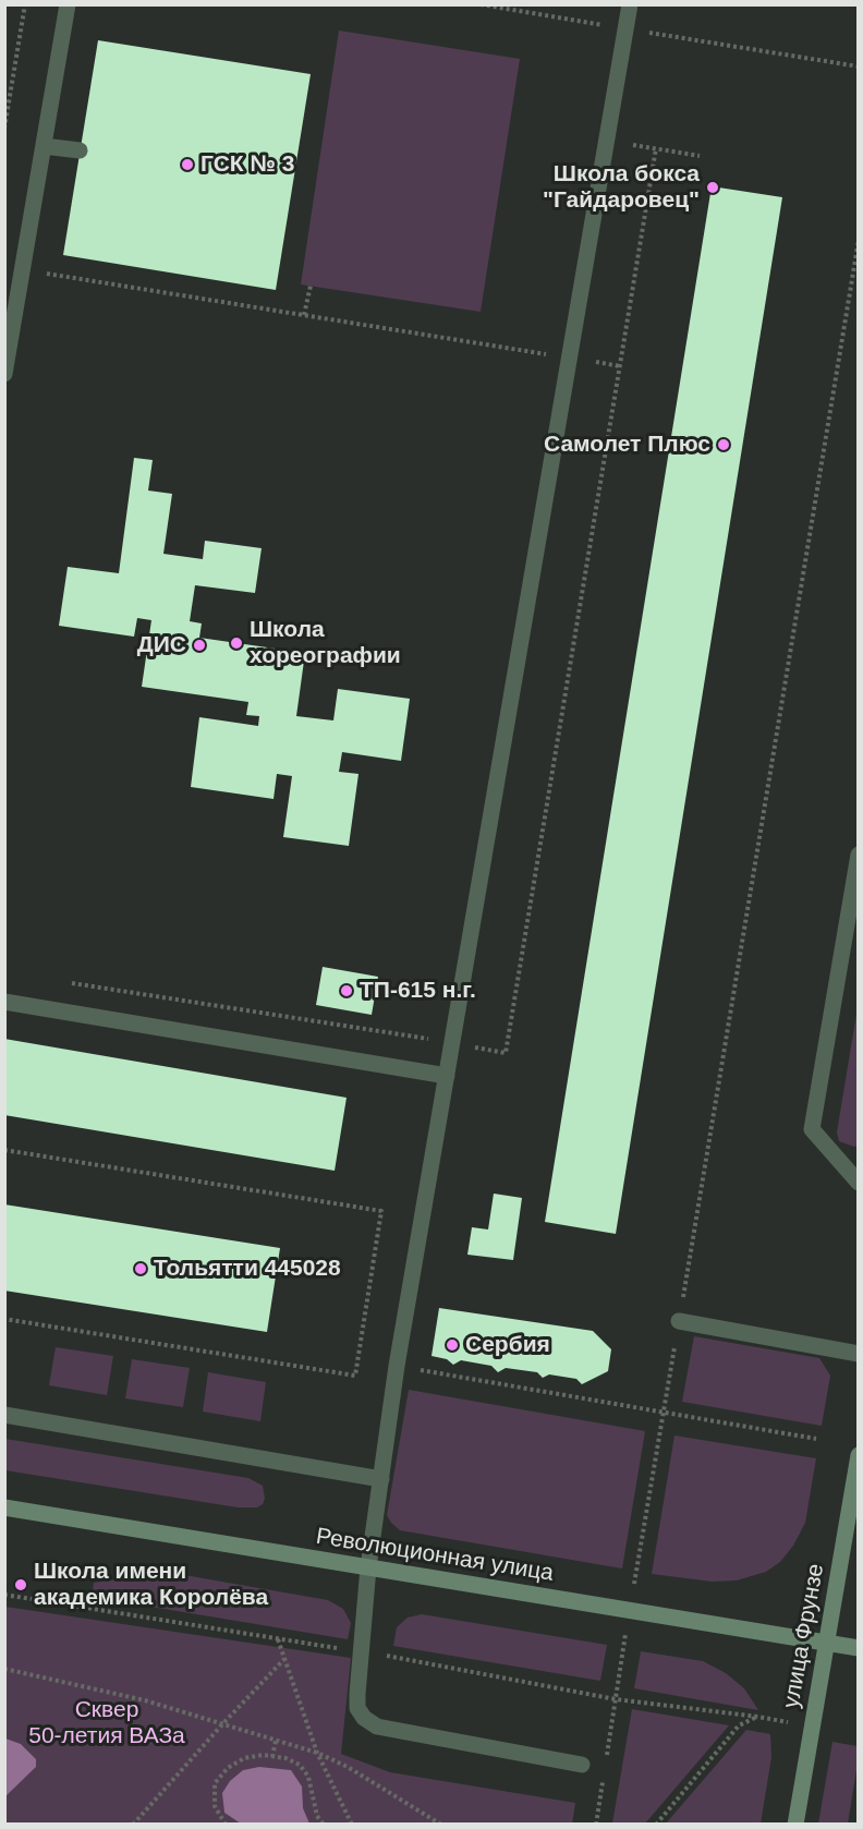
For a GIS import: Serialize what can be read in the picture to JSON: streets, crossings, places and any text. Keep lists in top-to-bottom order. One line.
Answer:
{"streets":{"main road":["Революционная улица","улица Фрунзе"]},"crossings":[["Революционная улица","улица Фрунзе"]],"parks":["Сквер 50-летия ВАЗа"],"places":["ГСК № 3","Школа бокса \"Гайдаровец\"","Самолет Плюс","Школа хореографии","ДИС","ТП-615 н.г.","Тольятти 445028","Сербия","Школа имени академика Королёва"]}
